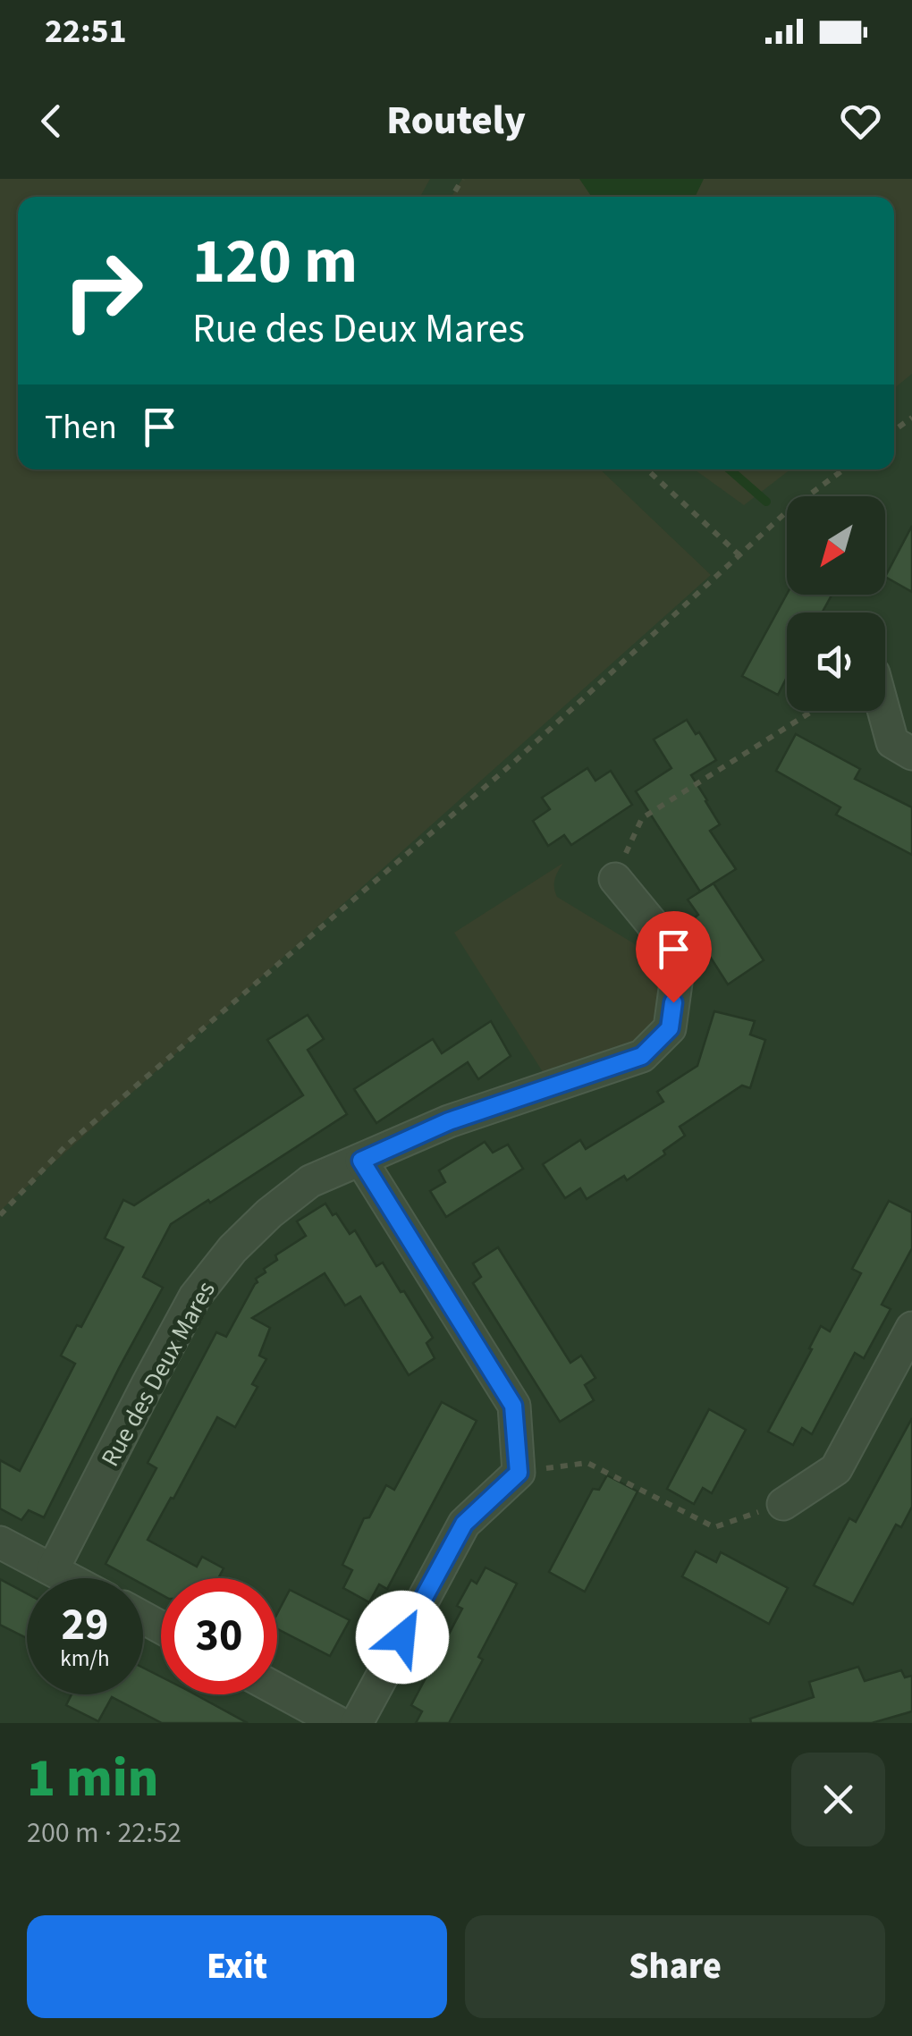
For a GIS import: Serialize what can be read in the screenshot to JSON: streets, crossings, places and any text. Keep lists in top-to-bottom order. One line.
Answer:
{"streets":{"street":["Rue des Deux Mares"]},"north":"bottom left","page":{"status":"22:51","header":"Routely","turn":["120 m","Rue des Deux Mares"],"then":"Then","speed":"29 km/h","limit":"30","heading":["1 min","200 m · 22:52"],"buttons":["Exit","Share"]}}
